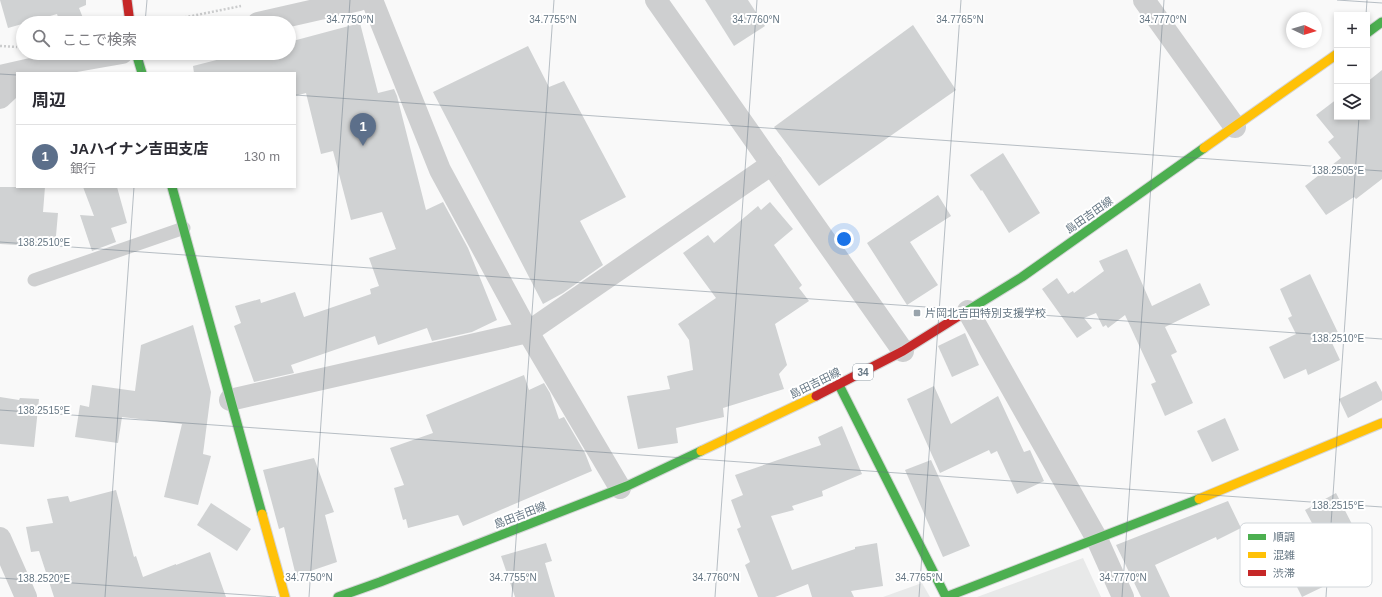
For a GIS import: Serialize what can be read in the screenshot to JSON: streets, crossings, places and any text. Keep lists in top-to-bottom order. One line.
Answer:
{"streets":{"street":["島田吉田線","34"]},"places":{"transit":["片岡北吉田特別支援学校"]},"legend":["順調","混雑","渋滞"],"north":"right","page":{"map_buttons":["+","−"],"search":"ここで検索","heading":"周辺","pins":"1","list":[{"mark":"1","name":"JAハイナン吉田支店","note":"銀行","value":"130 m"}]},"coordinates":["34.7750°N","34.7755°N","34.7760°N","34.7765°N","34.7770°N","138.2505°E","138.2510°E","138.2515°E","138.2520°E"]}
